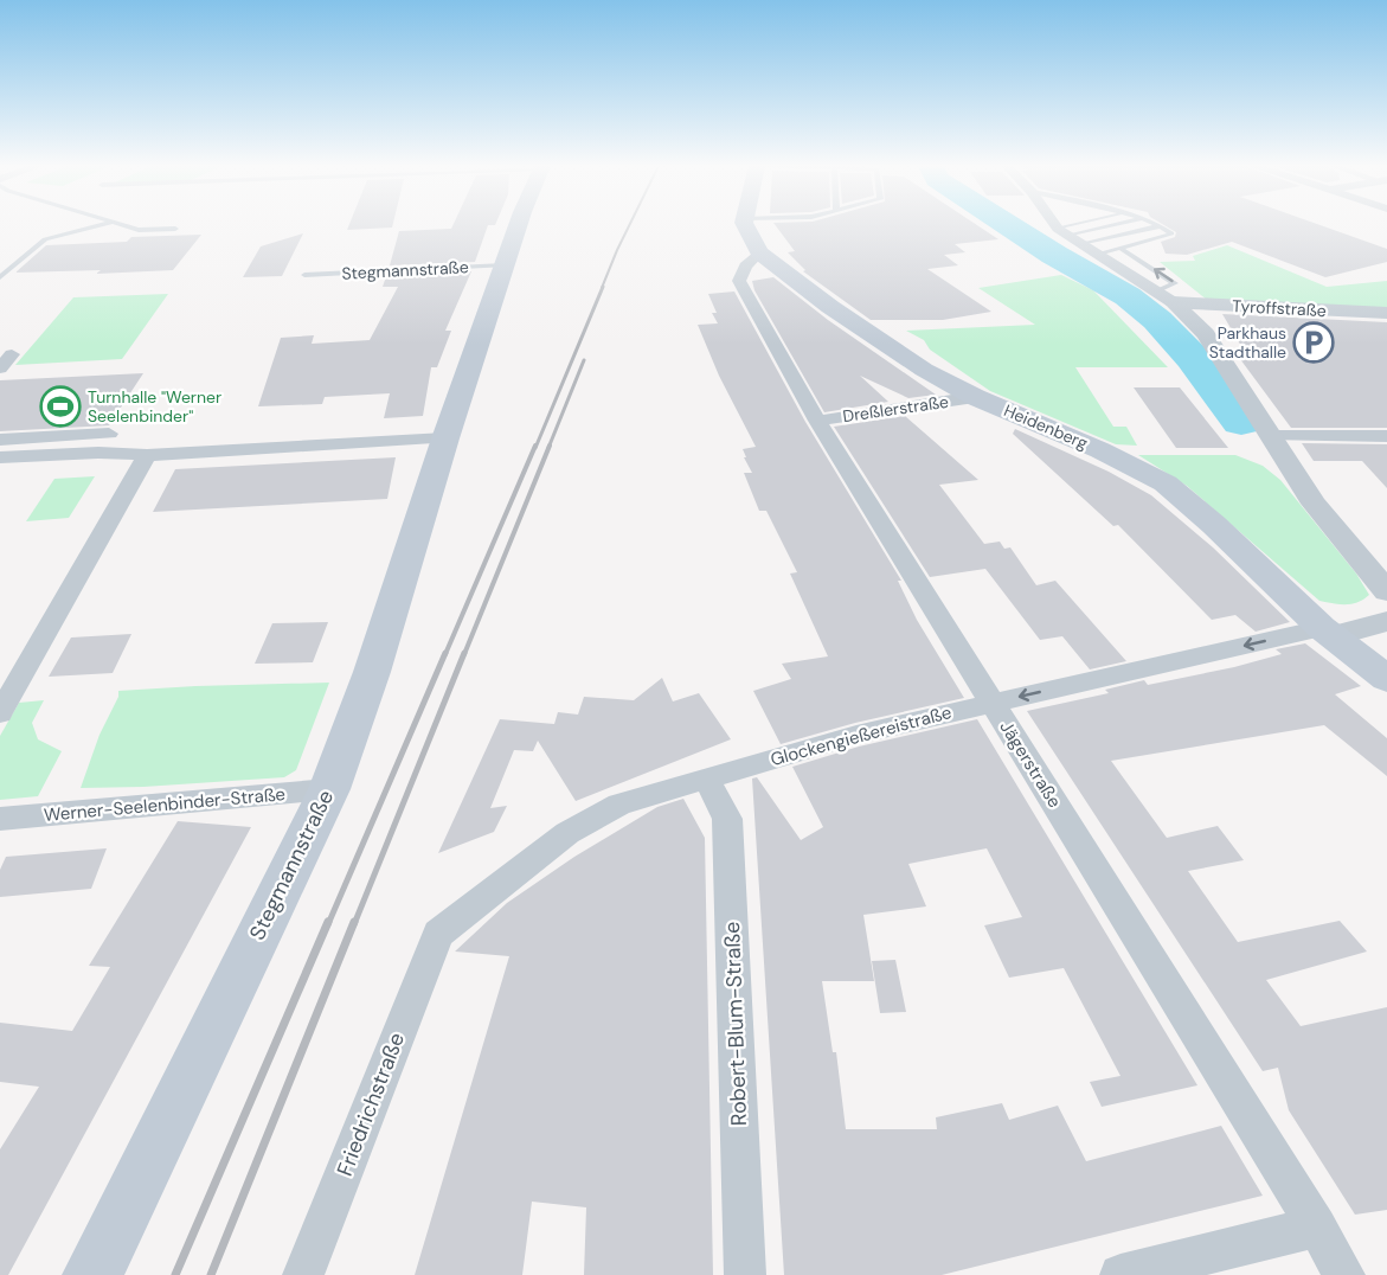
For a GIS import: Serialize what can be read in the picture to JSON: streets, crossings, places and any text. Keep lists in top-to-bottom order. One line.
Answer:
{"streets":{"main road":["Stegmannstraße","Heidenberg"],"street":["Tyroffstraße","Dreßlerstraße","Glockengießereistraße","Jägerstraße","Werner-Seelenbinder-Straße","Robert-Blum-Straße","Friedrichstraße"]},"crossings":[["Stegmannstraße","Werner-Seelenbinder-Straße"],["Dreßlerstraße","Heidenberg"],["Dreßlerstraße","Jägerstraße"],["Heidenberg","Glockengießereistraße"],["Heidenberg","Jägerstraße"],["Glockengießereistraße","Jägerstraße"],["Glockengießereistraße","Robert-Blum-Straße"],["Glockengießereistraße","Friedrichstraße"]],"one_way":["Glockengießereistraße"],"places":{"parking":["Parkhaus Stadthalle"],"sports":["Turnhalle \"Werner Seelenbinder\""]}}
